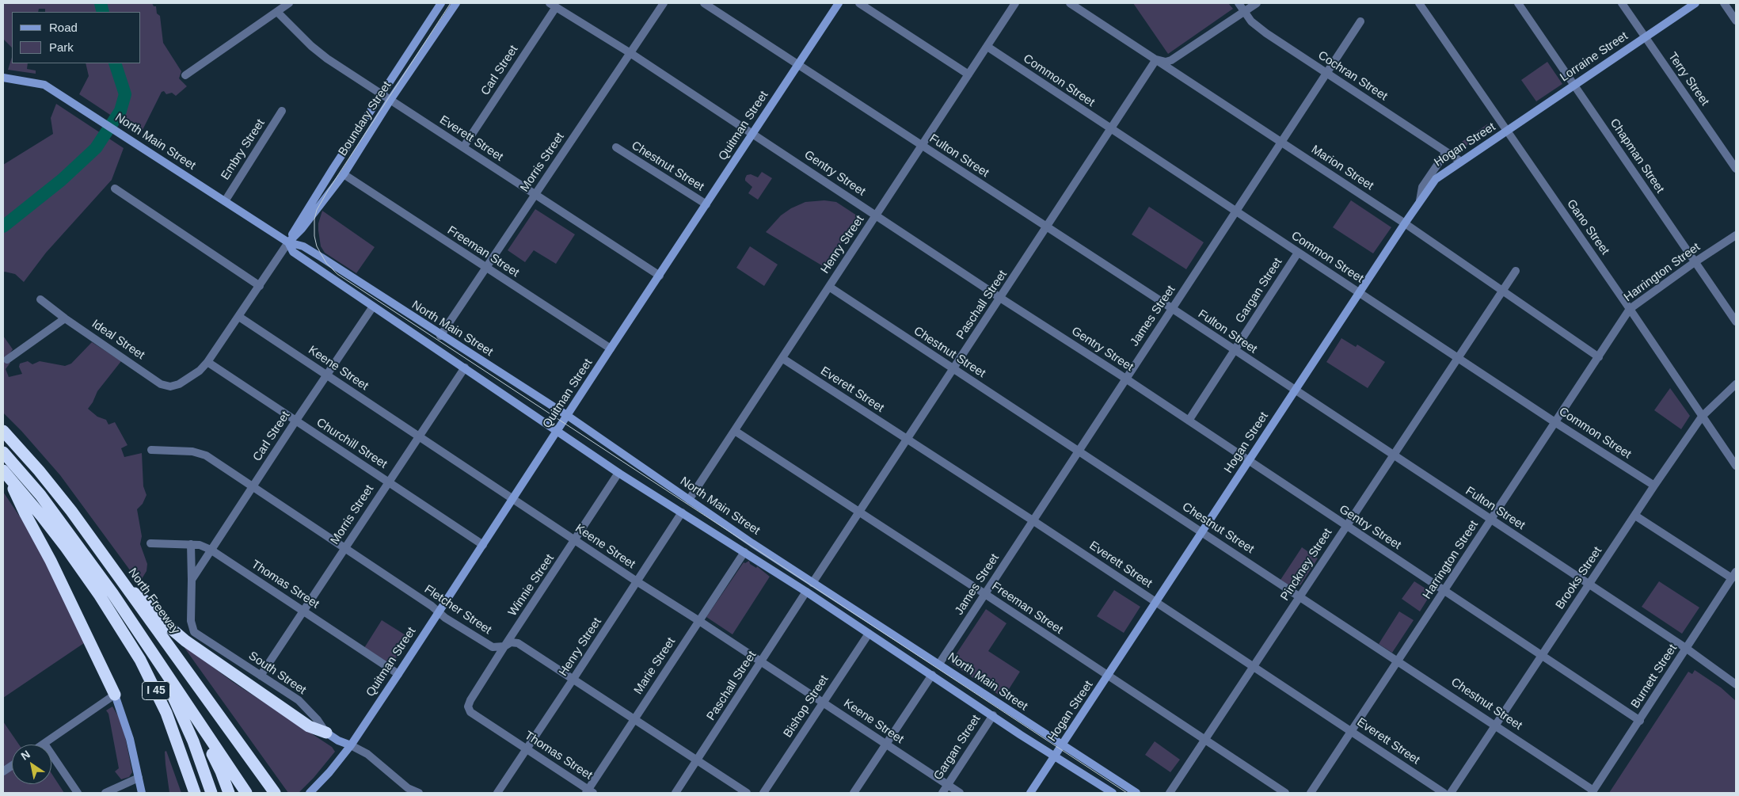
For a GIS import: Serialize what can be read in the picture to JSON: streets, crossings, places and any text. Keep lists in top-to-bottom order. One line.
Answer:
{"streets":{"highway":["North Freeway","I 45"],"main road":["Lorraine Street","Boundary Street","Quitman Street","North Main Street","Hogan Street","South Street"],"street":["Carl Street","Cochran Street","Terry Street","Common Street","Everett Street","Embry Street","Fulton Street","Chapman Street","Morris Street","Chestnut Street","Marion Street","Gentry Street","Gano Street","Henry Street","Freeman Street","Harrington Street","Gargan Street","Paschall Street","James Street","Ideal Street","Keene Street","Churchill Street","Pinckney Street","Brooks Street","Thomas Street","Winnie Street","Fletcher Street","Marie Street","Burnett Street","Bishop Street"]},"crossings":[["Lorraine Street","Terry Street"],["Lorraine Street","Hogan Street"],["Lorraine Street","Chapman Street"],["Lorraine Street","Gano Street"],["Carl Street","Everett Street"],["Carl Street","North Main Street"],["Carl Street","Gentry Street"],["Carl Street","Keene Street"],["Carl Street","Churchill Street"],["Carl Street","Thomas Street"],["Carl Street","Fletcher Street"],["Carl Street","South Street"],["Cochran Street","Hogan Street"],["Cochran Street","James Street"],["Common Street","Hogan Street"],["Common Street","Henry Street"],["Common Street","Harrington Street"],["Common Street","Gargan Street"],["Common Street","Paschall Street"],["Common Street","James Street"],["Common Street","Pinckney Street"],["Common Street","Brooks Street"],["Boundary Street","Everett Street"],["Boundary Street","North Main Street"],["Boundary Street","Freeman Street"],["Boundary Street","Ideal Street"],["Boundary Street","Keene Street"],["Boundary Street","Churchill Street"],["Quitman Street","Everett Street"],["Quitman Street","North Main Street"],["Quitman Street","Fulton Street"],["Quitman Street","Chestnut Street"],["Quitman Street","Gentry Street"],["Quitman Street","Freeman Street"],["Quitman Street","Keene Street"],["Quitman Street","Churchill Street"],["Quitman Street","Thomas Street"],["Quitman Street","Fletcher Street"],["Quitman Street","South Street"],["Everett Street","Hogan Street"],["Everett Street","Morris Street"],["Everett Street","Henry Street"],["Everett Street","Harrington Street"],["Everett Street","Paschall Street"],["Everett Street","James Street"],["Everett Street","Pinckney Street"],["North Main Street","Hogan Street"],["North Main Street","Embry Street"],["North Main Street","Morris Street"],["North Main Street","Henry Street"],["North Main Street","Gargan Street"],["North Main Street","Paschall Street"],["North Main Street","James Street"],["North Main Street","Winnie Street"],["North Main Street","Marie Street"],["North Main Street","Bishop Street"],["Hogan Street","Fulton Street"],["Hogan Street","Chestnut Street"],["Hogan Street","Marion Street"],["Hogan Street","Gentry Street"],["Hogan Street","Gano Street"],["Hogan Street","Freeman Street"],["Fulton Street","Henry Street"],["Fulton Street","Harrington Street"],["Fulton Street","Gargan Street"],["Fulton Street","Paschall Street"],["Fulton Street","James Street"],["Fulton Street","Pinckney Street"],["Fulton Street","Brooks Street"],["Fulton Street","Burnett Street"],["Chapman Street","Harrington Street"],["Morris Street","Gentry Street"],["Morris Street","Freeman Street"],["Morris Street","Keene Street"],["Morris Street","Churchill Street"],["Morris Street","Thomas Street"],["Morris Street","Fletcher Street"],["Morris Street","South Street"],["Chestnut Street","Henry Street"],["Chestnut Street","Harrington Street"],["Chestnut Street","Paschall Street"],["Chestnut Street","James Street"],["Chestnut Street","Pinckney Street"],["Chestnut Street","Brooks Street"],["Chestnut Street","Burnett Street"],["Marion Street","Harrington Street"],["Marion Street","Paschall Street"],["Marion Street","James Street"],["Marion Street","Pinckney Street"],["Gentry Street","Henry Street"],["Gentry Street","Harrington Street"],["Gentry Street","Gargan Street"],["Gentry Street","Paschall Street"],["Gentry Street","James Street"],["Gentry Street","Pinckney Street"],["Gentry Street","Brooks Street"],["Gentry Street","Burnett Street"],["Gano Street","Harrington Street"],["Gano Street","Brooks Street"],["Henry Street","Freeman Street"],["Henry Street","Keene Street"],["Henry Street","Thomas Street"],["Henry Street","Fletcher Street"],["Freeman Street","Paschall Street"],["Freeman Street","James Street"],["Freeman Street","Pinckney Street"],["Gargan Street","Keene Street"],["Paschall Street","Keene Street"],["Paschall Street","Fletcher Street"],["Keene Street","Winnie Street"],["Keene Street","Marie Street"],["Keene Street","Bishop Street"],["Thomas Street","Winnie Street"],["Thomas Street","Marie Street"],["Winnie Street","Fletcher Street"],["Fletcher Street","Marie Street"]],"legend":["Road","Park"],"north":"top left"}
